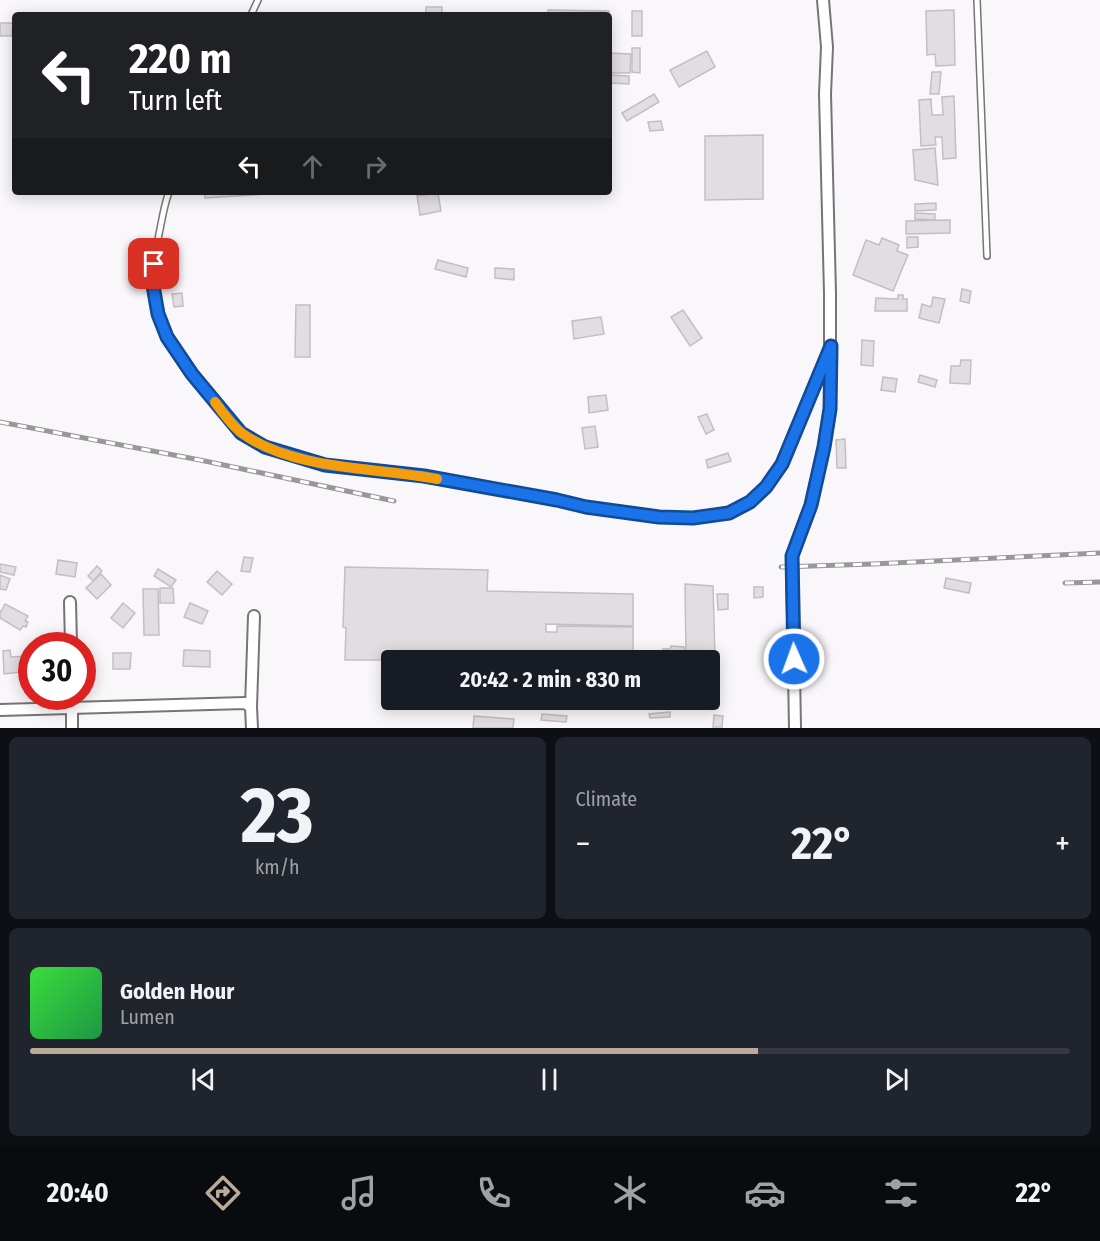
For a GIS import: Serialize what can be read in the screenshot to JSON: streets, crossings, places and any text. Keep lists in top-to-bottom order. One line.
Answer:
{"page":{"turn":["220 m","Turn left"],"limit":"30","trip":"20:42 · 2 min · 830 m","tile":[["23","km/h"],"Climate"],"heat":["−","22°","+"],"song":["Golden Hour","Lumen"],"tabs":["20:40","22°"]}}
